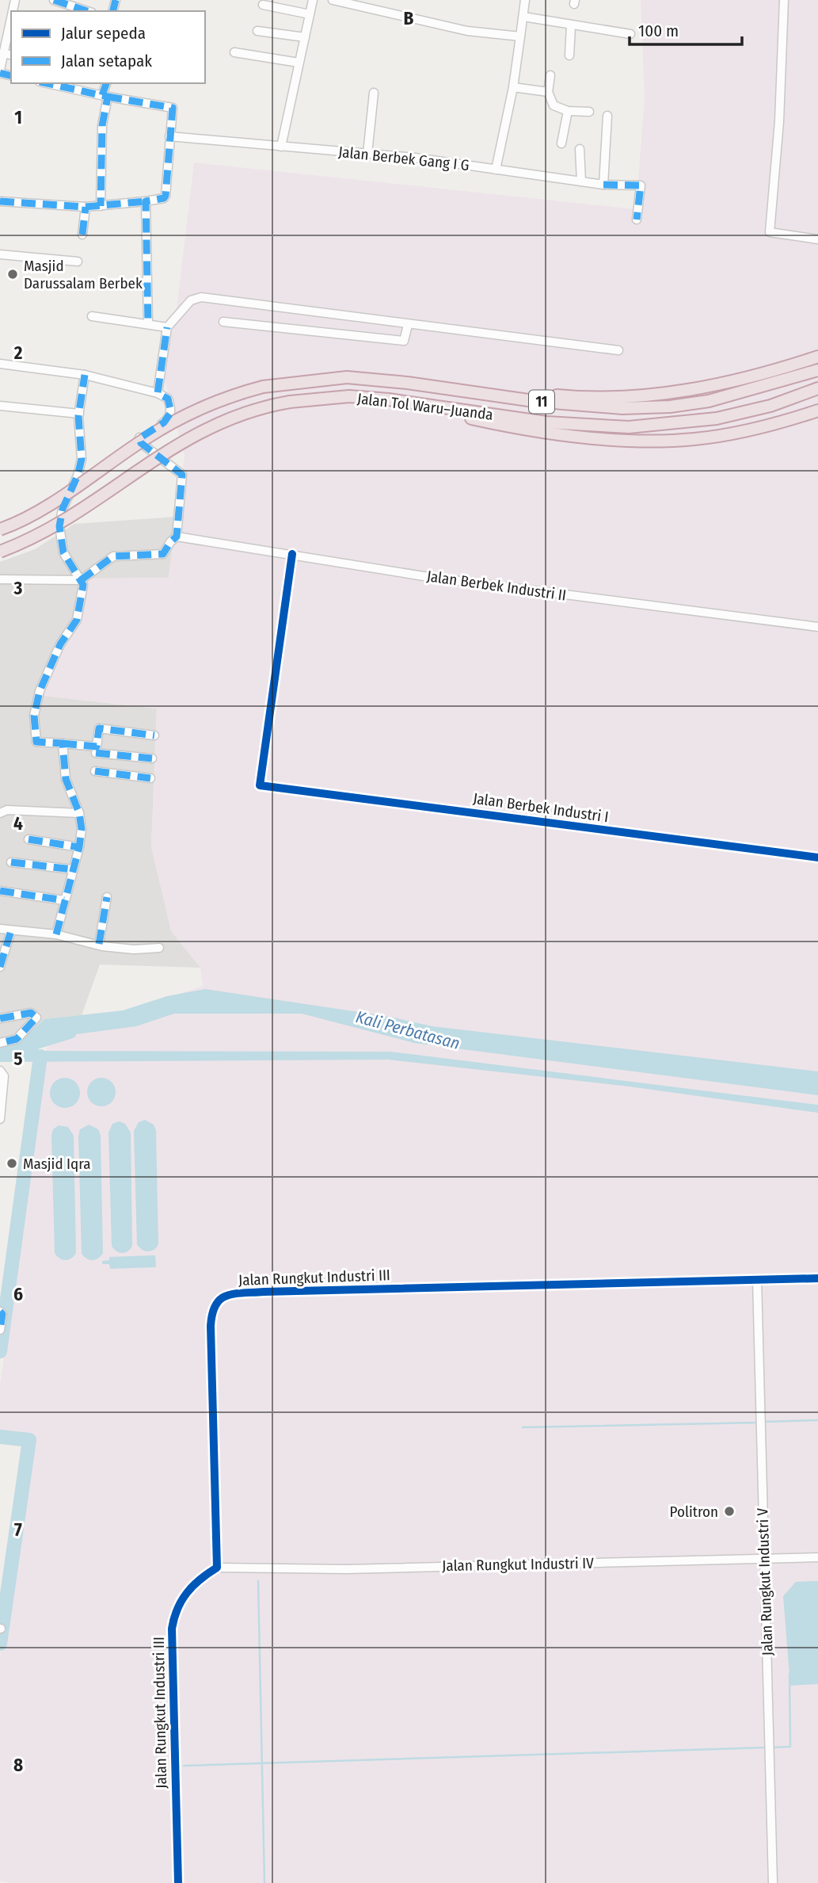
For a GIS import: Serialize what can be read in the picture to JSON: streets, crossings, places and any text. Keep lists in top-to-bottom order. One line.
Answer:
{"streets":{"highway":["11","Jalan Tol Waru–Juanda"],"street":["Jalan Berbek Gang I G","Jalan Berbek Industri II","Jalan Berbek Industri I","Jalan Rungkut Industri III","Jalan Rungkut Industri IV","Jalan Rungkut Industri V"]},"crossings":[["Jalan Berbek Industri II","Jalan Berbek Industri I"],["Jalan Rungkut Industri III","Jalan Rungkut Industri IV"],["Jalan Rungkut Industri III","Jalan Rungkut Industri V"],["Jalan Rungkut Industri IV","Jalan Rungkut Industri V"]],"water":["Kali Perbatasan"],"places":["Masjid Darussalam Berbek","Masjid Iqra","Politron"],"legend":["Jalur sepeda","Jalan setapak"],"scale_bar":"100 m","grid":{"columns":["B"],"rows":["1","2","3","4","5","6","7","8"]}}
